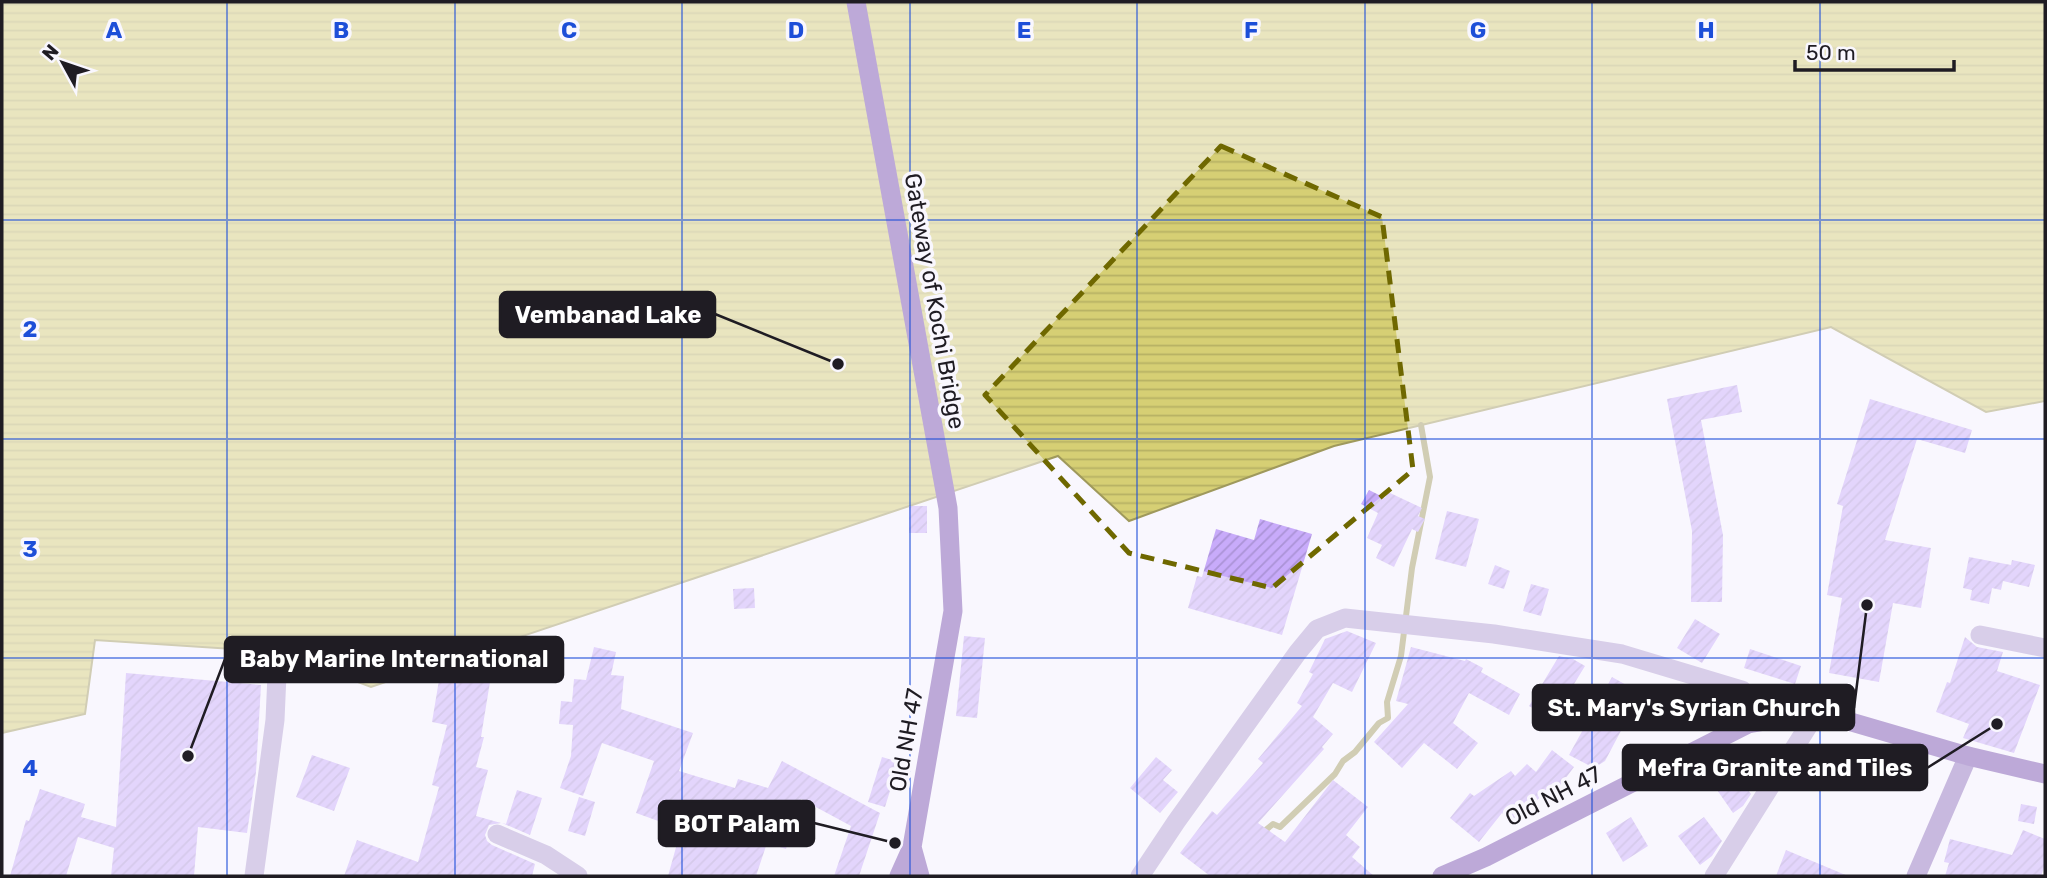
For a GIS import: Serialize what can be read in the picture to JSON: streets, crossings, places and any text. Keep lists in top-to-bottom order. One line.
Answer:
{"streets":{"main road":["Gateway of Kochi Bridge","Old NH 47"]},"crossings":[["Gateway of Kochi Bridge","Old NH 47"]],"places":["Vembanad Lake","St. Mary's Syrian Church","Mefra Granite and Tiles","Baby Marine International","BOT Palam"],"scale_bar":"50 m","north":"top left","grid":{"columns":["A","B","C","D","E","F","G","H"],"rows":["2","3","4"]}}
